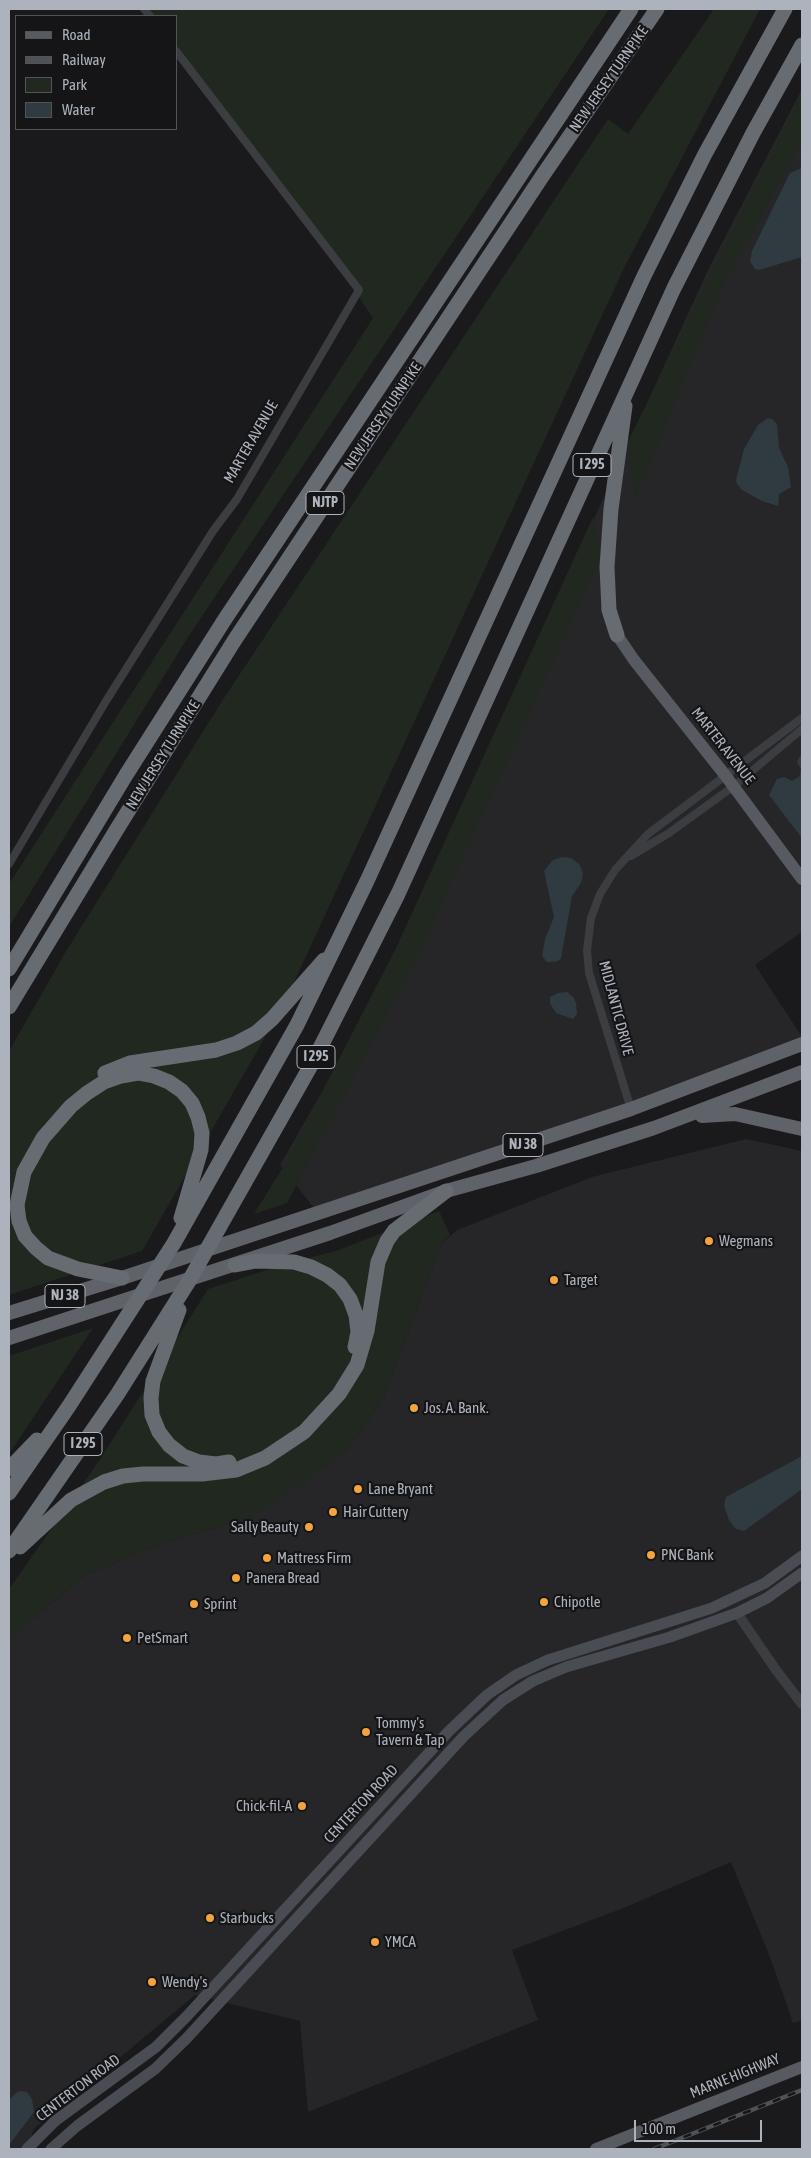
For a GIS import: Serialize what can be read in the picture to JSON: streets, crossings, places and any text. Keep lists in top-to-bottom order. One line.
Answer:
{"streets":{"highway":["NEW JERSEY TURNPIKE","I 295","NJTP","NJ 38"],"main road":["MARTER AVENUE","CENTERTON ROAD","MARNE HIGHWAY"],"street":["MIDLANTIC DRIVE"]},"crossings":[["MARTER AVENUE","MIDLANTIC DRIVE"],["MIDLANTIC DRIVE","NJ 38"]],"places":["Wegmans","Target","Jos. A. Bank.","Lane Bryant","Hair Cuttery","Sally Beauty","PNC Bank","Mattress Firm","Panera Bread","Chipotle","Sprint","PetSmart","Tommy's Tavern & Tap","Chick-fil-A","Starbucks","YMCA","Wendy's"],"legend":["Road","Railway","Park","Water"],"scale_bar":"100 m"}
